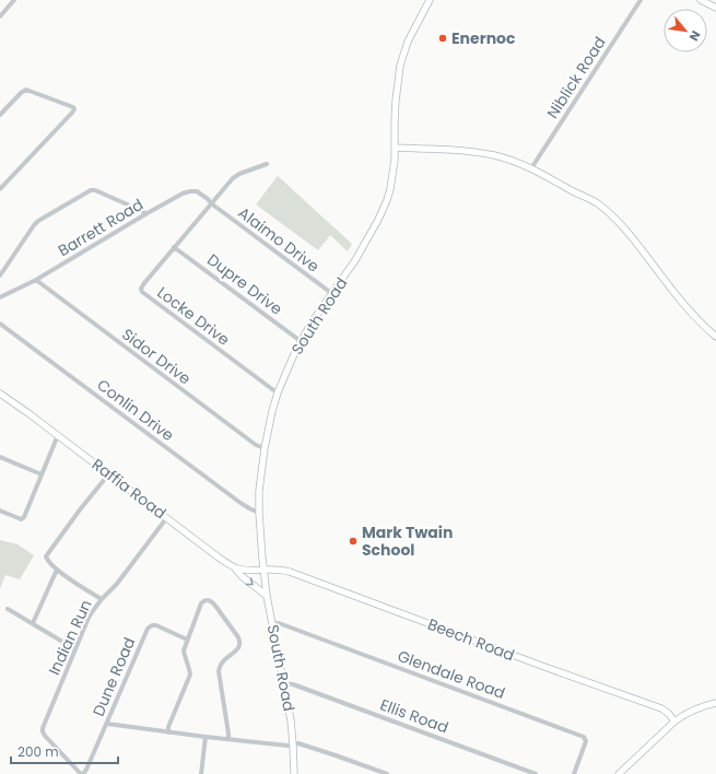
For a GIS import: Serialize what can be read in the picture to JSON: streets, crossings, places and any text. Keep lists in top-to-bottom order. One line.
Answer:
{"streets":{"main road":["South Road","Raffia Road","Beech Road"],"street":["Niblick Road","Barrett Road","Alaimo Drive","Dupre Drive","Locke Drive","Sidor Drive","Conlin Drive","Indian Run","Glendale Road","Dune Road","Ellis Road"]},"crossings":[["Barrett Road","Alaimo Drive"],["Barrett Road","Locke Drive"],["Barrett Road","Sidor Drive"],["Alaimo Drive","Locke Drive"],["Alaimo Drive","South Road"],["Dupre Drive","Locke Drive"],["Dupre Drive","South Road"],["Locke Drive","South Road"],["South Road","Sidor Drive"],["South Road","Conlin Drive"],["South Road","Raffia Road"],["South Road","Beech Road"],["South Road","Glendale Road"],["South Road","Ellis Road"],["Raffia Road","Indian Run"],["Indian Run","Dune Road"]],"places":["Enernoc","Mark Twain School"],"scale_bar":"200 m","north":"bottom right"}
